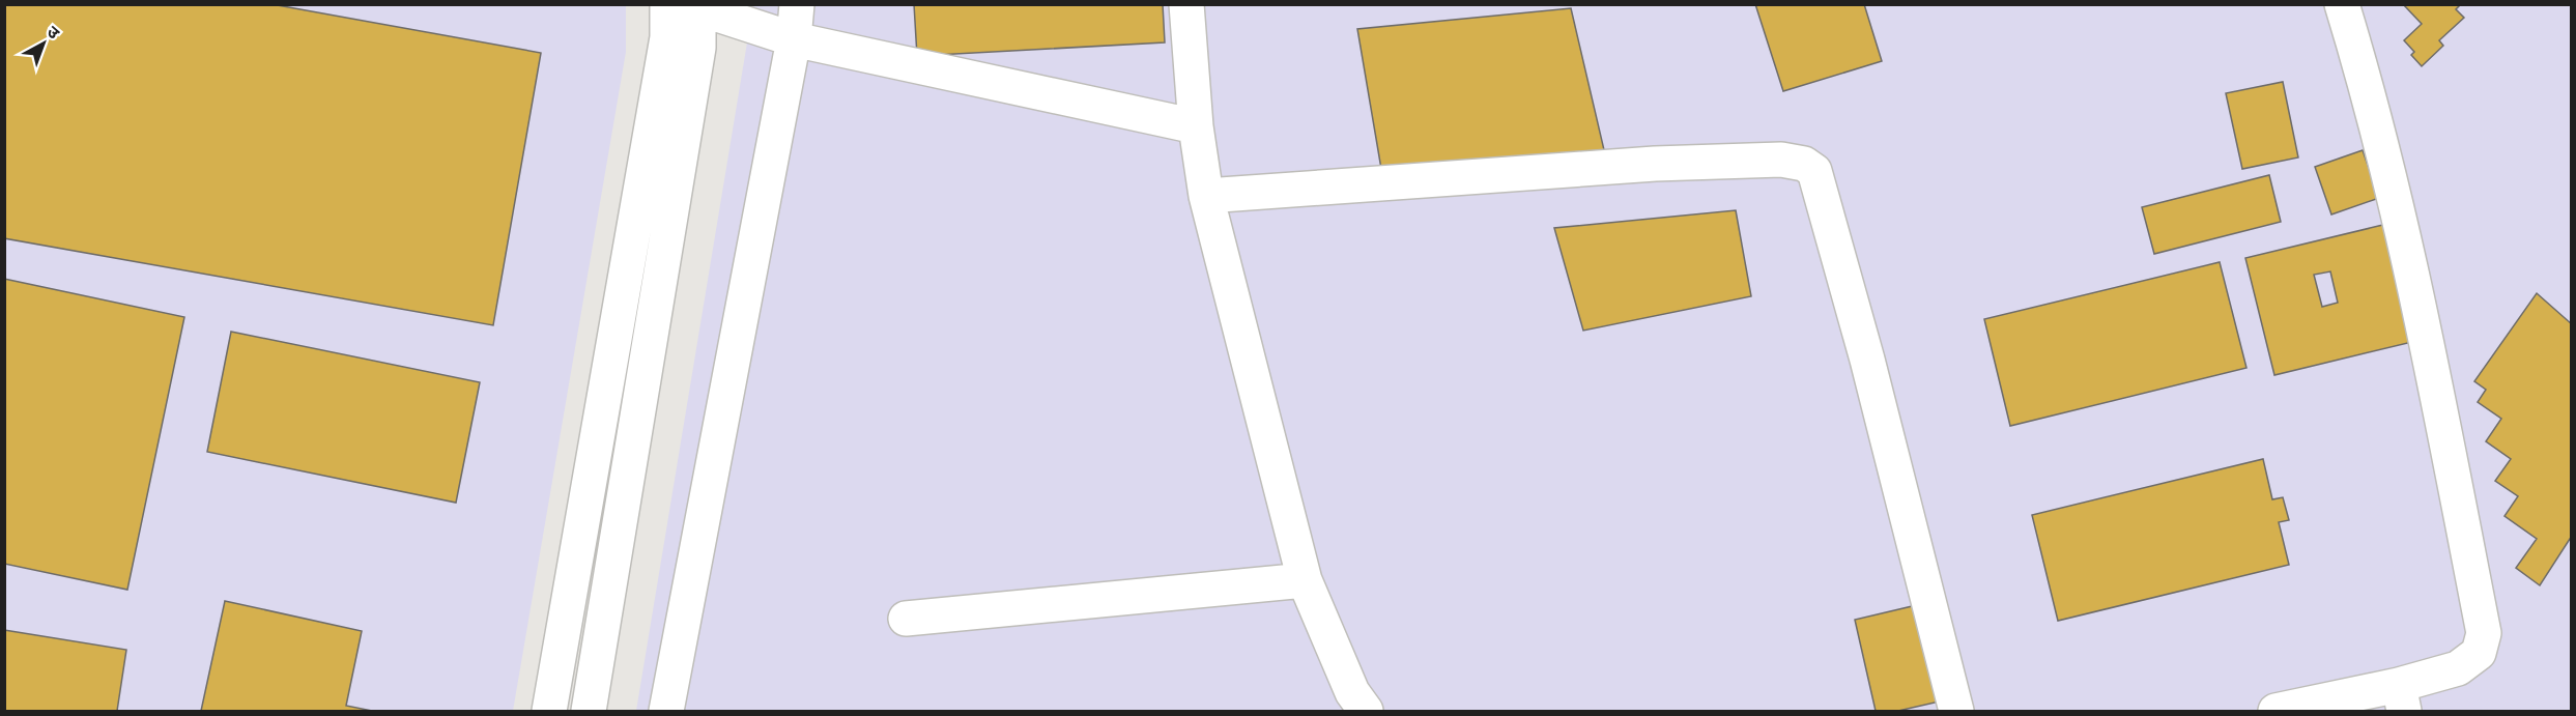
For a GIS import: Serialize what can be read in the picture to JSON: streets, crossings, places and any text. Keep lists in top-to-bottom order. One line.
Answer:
{"north":"top right"}
